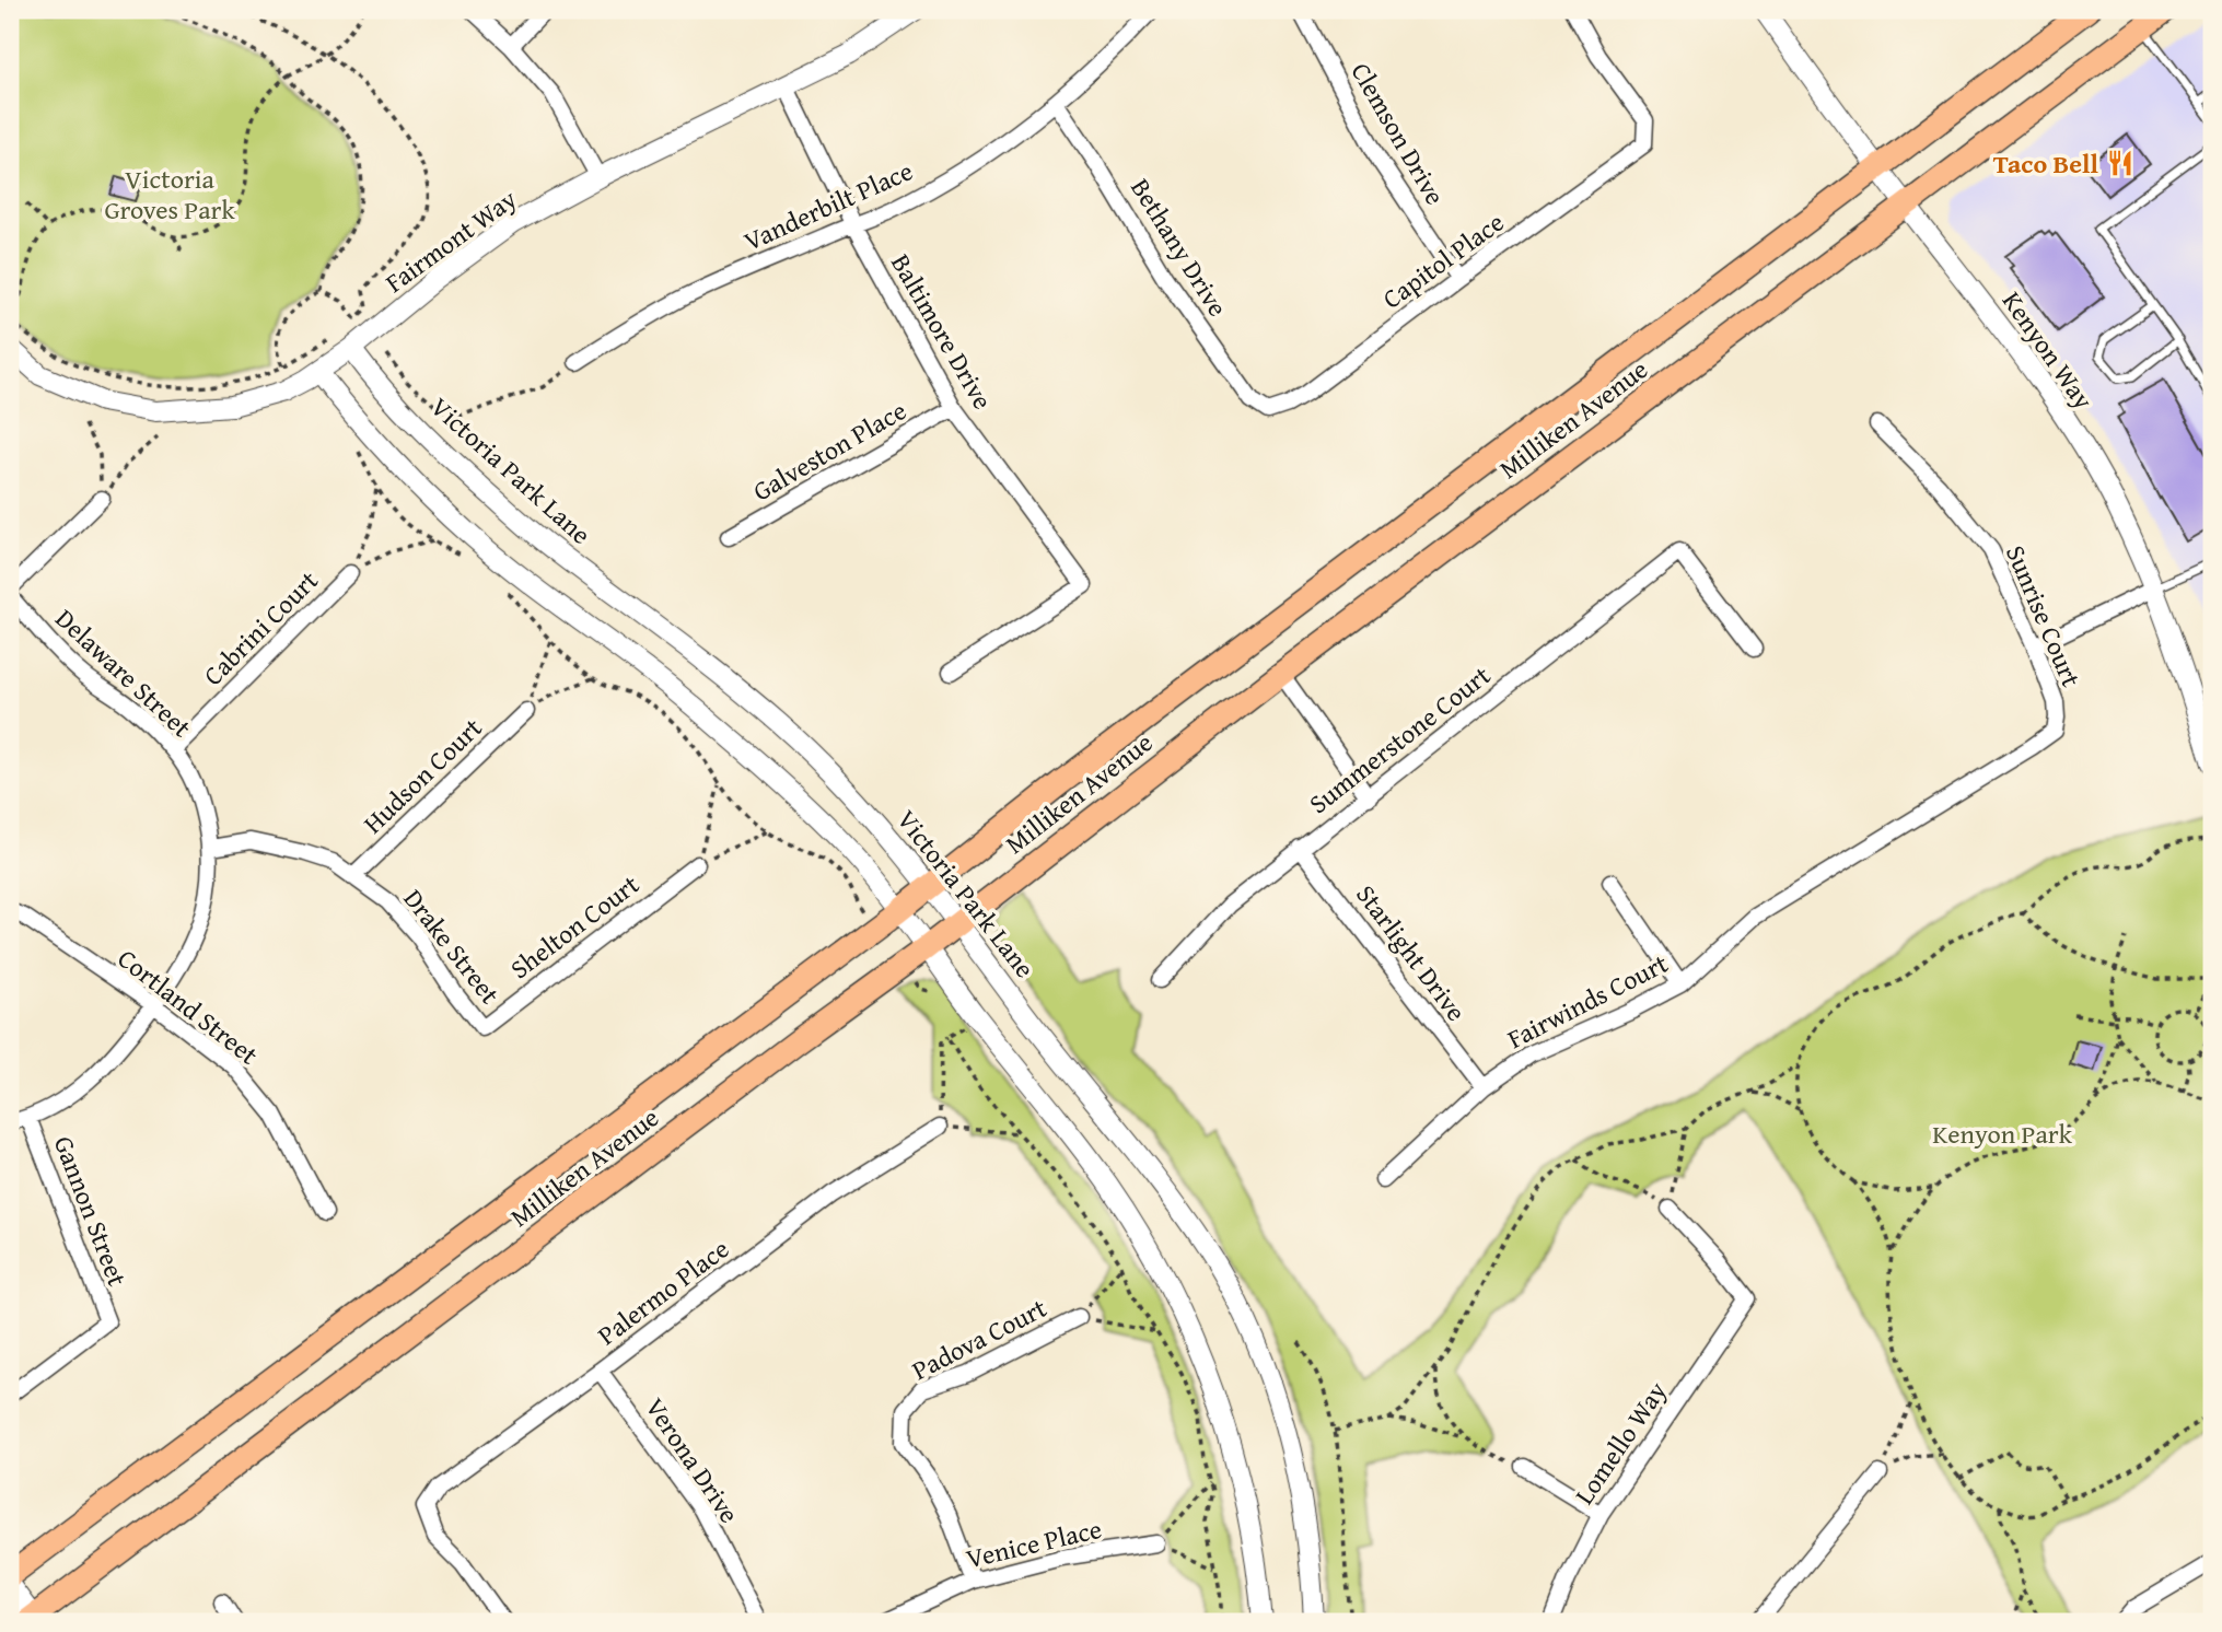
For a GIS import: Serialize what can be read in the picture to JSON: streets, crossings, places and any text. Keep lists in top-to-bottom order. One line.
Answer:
{"streets":{"main road":["Milliken Avenue"],"street":["Clemson Drive","Vanderbilt Place","Fairmont Way","Bethany Drive","Capitol Place","Baltimore Drive","Kenyon Way","Galveston Place","Victoria Park Lane","Sunrise Court","Cabrini Court","Delaware Street","Summerstone Court","Hudson Court","Shelton Court","Drake Street","Starlight Drive","Fairwinds Court","Cortland Street","Gannon Street","Palermo Place","Padova Court","Lomello Way","Verona Drive","Venice Place"]},"crossings":[["Clemson Drive","Capitol Place"],["Vanderbilt Place","Bethany Drive"],["Vanderbilt Place","Baltimore Drive"],["Fairmont Way","Baltimore Drive"],["Fairmont Way","Victoria Park Lane"],["Bethany Drive","Capitol Place"],["Baltimore Drive","Galveston Place"],["Kenyon Way","Milliken Avenue"],["Milliken Avenue","Victoria Park Lane"],["Sunrise Court","Fairwinds Court"],["Cabrini Court","Delaware Street"],["Delaware Street","Drake Street"],["Delaware Street","Cortland Street"],["Delaware Street","Gannon Street"],["Summerstone Court","Starlight Drive"],["Hudson Court","Drake Street"],["Shelton Court","Drake Street"],["Starlight Drive","Fairwinds Court"],["Palermo Place","Verona Drive"],["Padova Court","Venice Place"]],"parks":["Victoria Groves Park","Kenyon Park"],"places":{"restaurant":["Taco Bell"]}}
